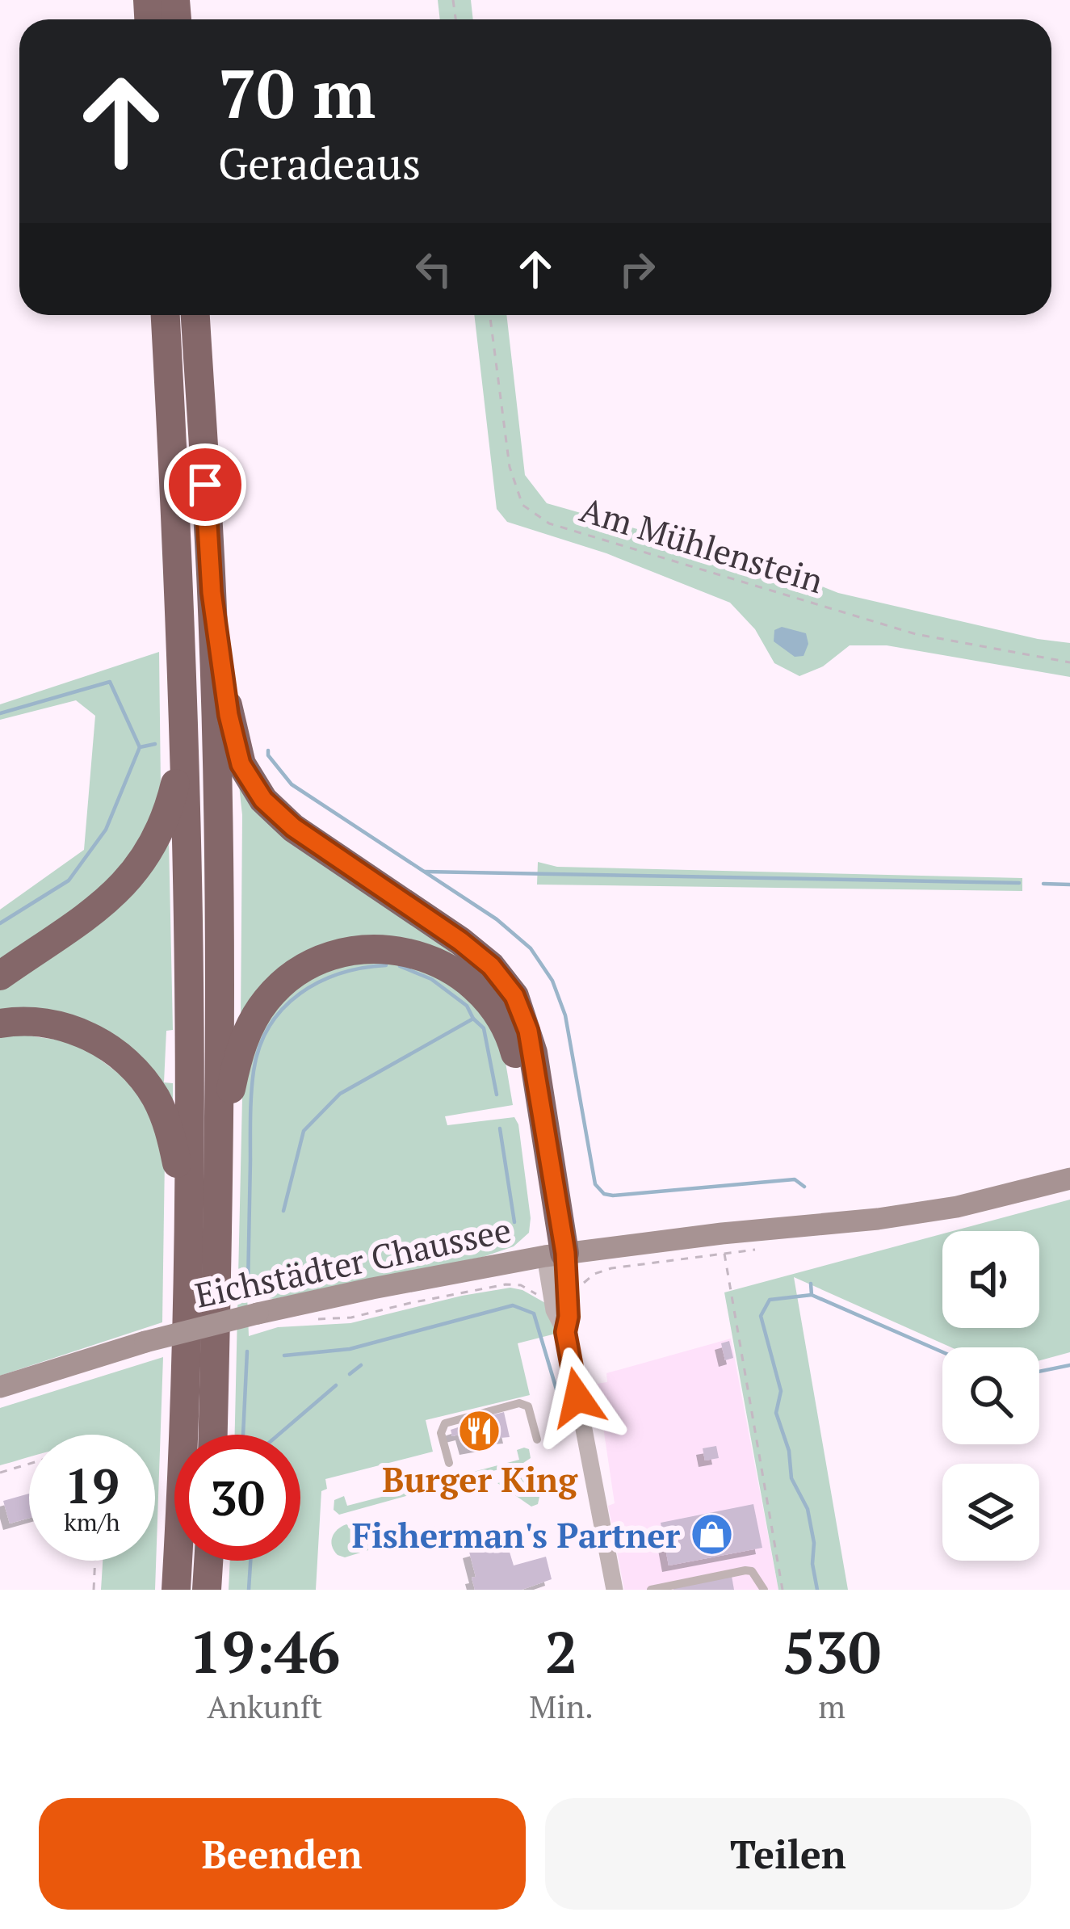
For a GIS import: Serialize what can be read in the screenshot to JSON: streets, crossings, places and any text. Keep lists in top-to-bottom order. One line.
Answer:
{"streets":{"main road":["Eichstädter Chaussee"],"path":["Am Mühlenstein"]},"places":{"restaurant":["Burger King"],"shop":["Fisherman's Partner"]},"page":{"turn":["70 m","Geradeaus"],"speed":"19 km/h","limit":"30","eta":["19:46","Ankunft","2","Min.","530","m"],"buttons":["Beenden","Teilen"]}}
